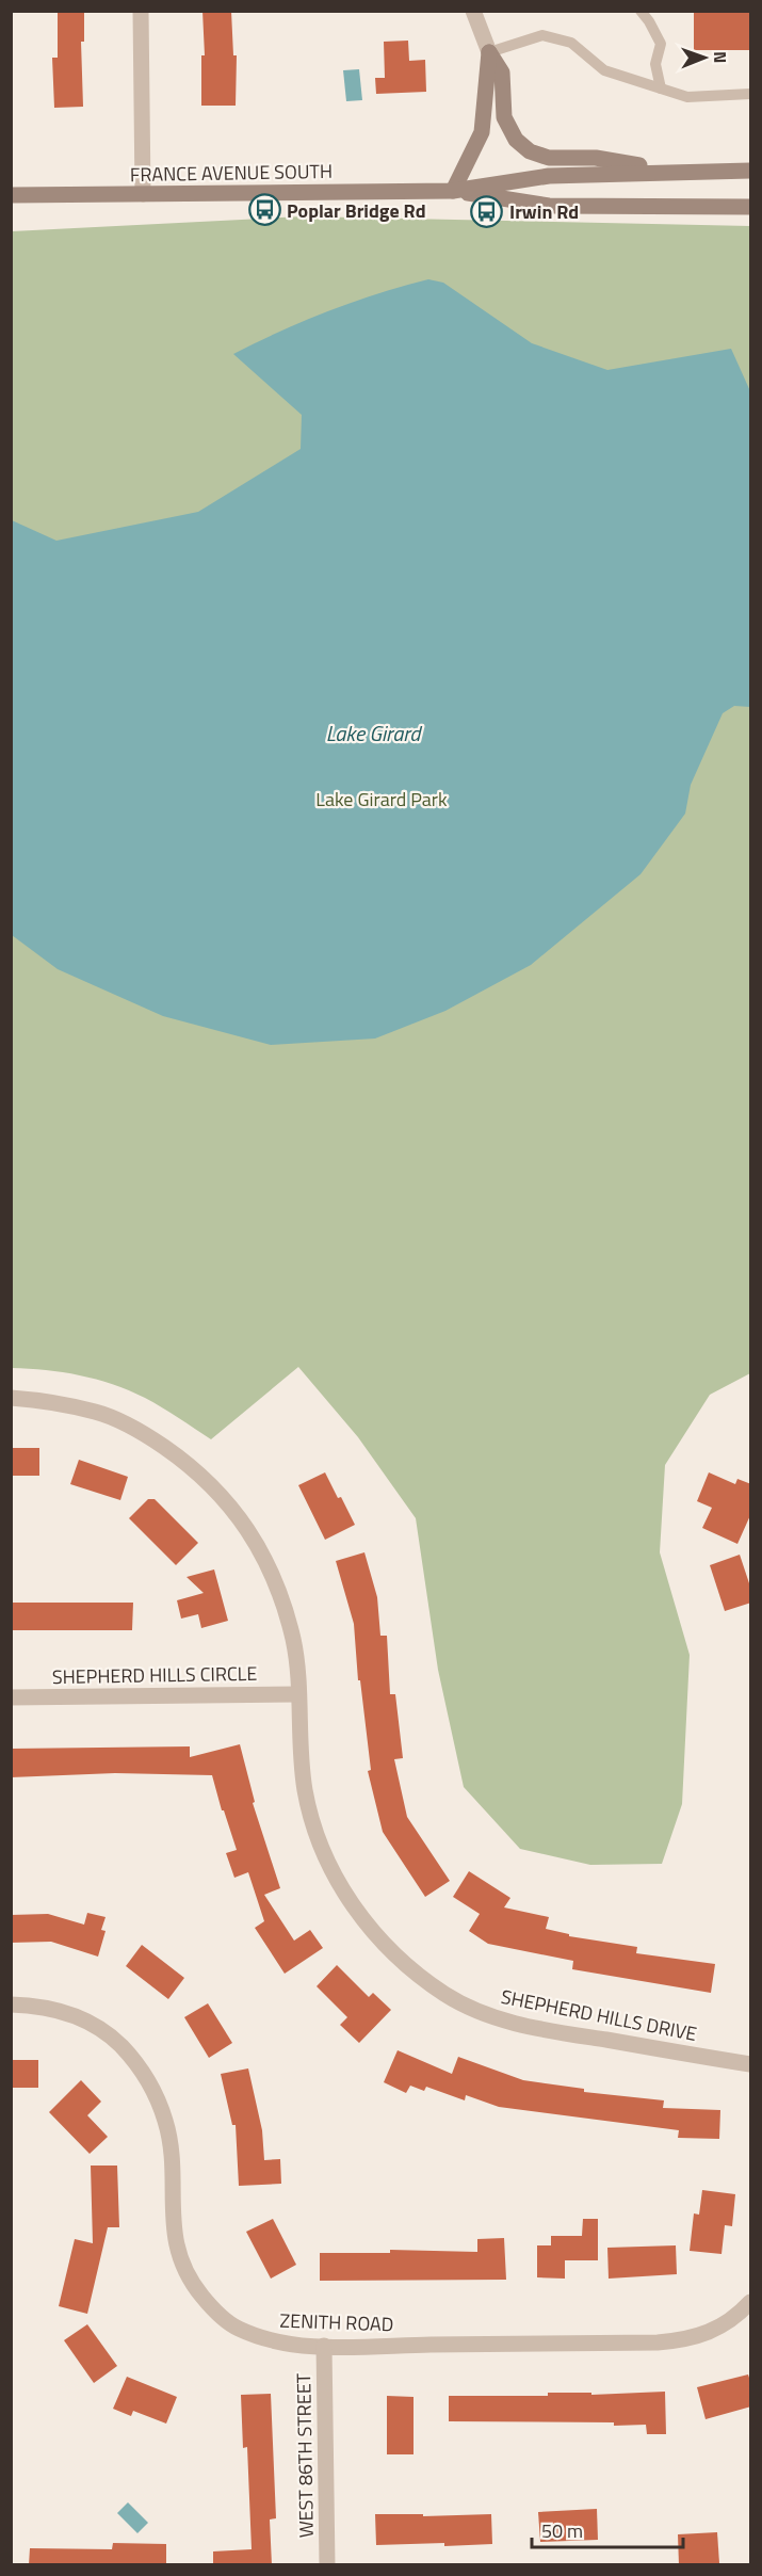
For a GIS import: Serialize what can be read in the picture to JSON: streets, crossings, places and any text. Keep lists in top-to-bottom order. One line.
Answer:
{"streets":{"main road":["FRANCE AVENUE SOUTH"],"street":["SHEPHERD HILLS CIRCLE","SHEPHERD HILLS DRIVE","ZENITH ROAD","WEST 86TH STREET"]},"crossings":[["SHEPHERD HILLS CIRCLE","SHEPHERD HILLS DRIVE"],["ZENITH ROAD","WEST 86TH STREET"]],"water":["Lake Girard"],"parks":["Lake Girard Park"],"places":{"bus stop":["Poplar Bridge Rd","Irwin Rd"]},"scale_bar":"50 m","north":"right"}
